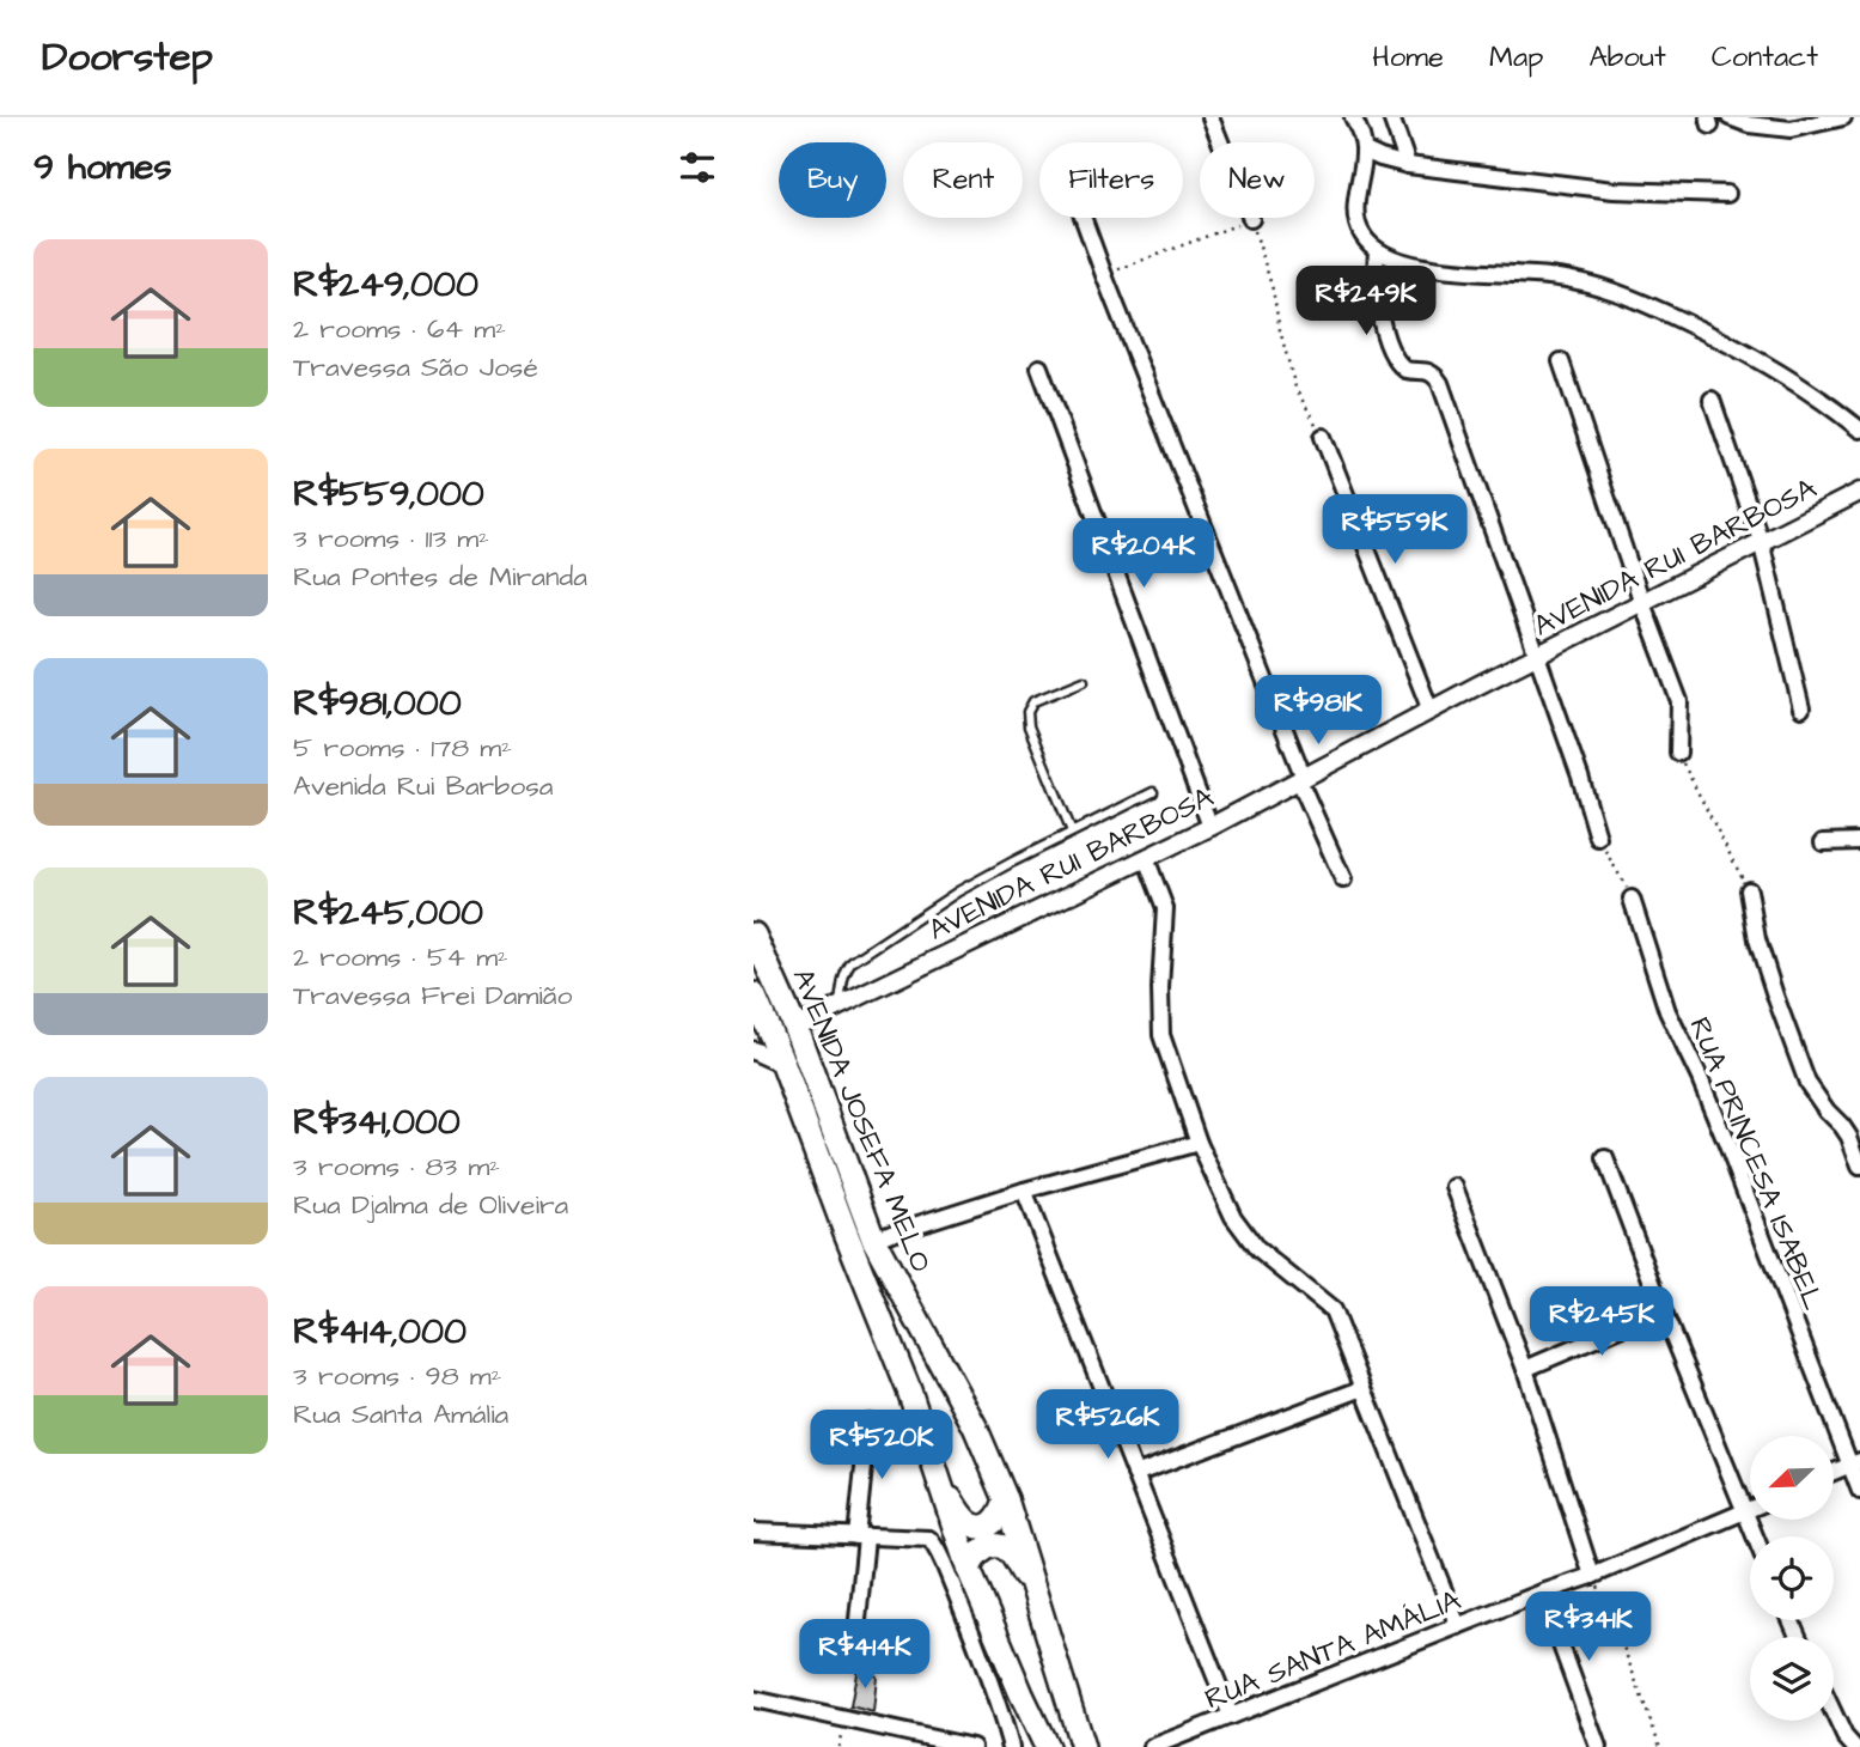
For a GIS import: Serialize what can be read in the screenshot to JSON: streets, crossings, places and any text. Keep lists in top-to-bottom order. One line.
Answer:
{"streets":{"main road":["AVENIDA JOSEFA MELO"],"street":["AVENIDA RUI BARBOSA","RUA PRINCESA ISABEL","RUA SANTA AMÁLIA"]},"crossings":[["AVENIDA RUI BARBOSA","AVENIDA JOSEFA MELO"]],"north":"bottom left","page":{"header":"Doorstep","nav":["Home","Map","About","Contact"],"heading":"9 homes","chip":["Buy","Rent","Filters","New"],"list":[{"name":"R$249,000","note":"2 rooms · 64 m² · Travessa São José"},{"name":"R$559,000","note":"3 rooms · 113 m² · Rua Pontes de Miranda"},{"name":"R$981,000","note":"5 rooms · 178 m² · Avenida Rui Barbosa"},{"name":"R$245,000","note":"2 rooms · 54 m² · Travessa Frei Damião"},{"name":"R$341,000","note":"3 rooms · 83 m² · Rua Djalma de Oliveira"},{"name":"R$414,000","note":"3 rooms · 98 m² · Rua Santa Amália"}],"price":["R$249K","R$559K","R$204K","R$981K","R$245K","R$526K","R$520K","R$341K","R$414K"]}}
